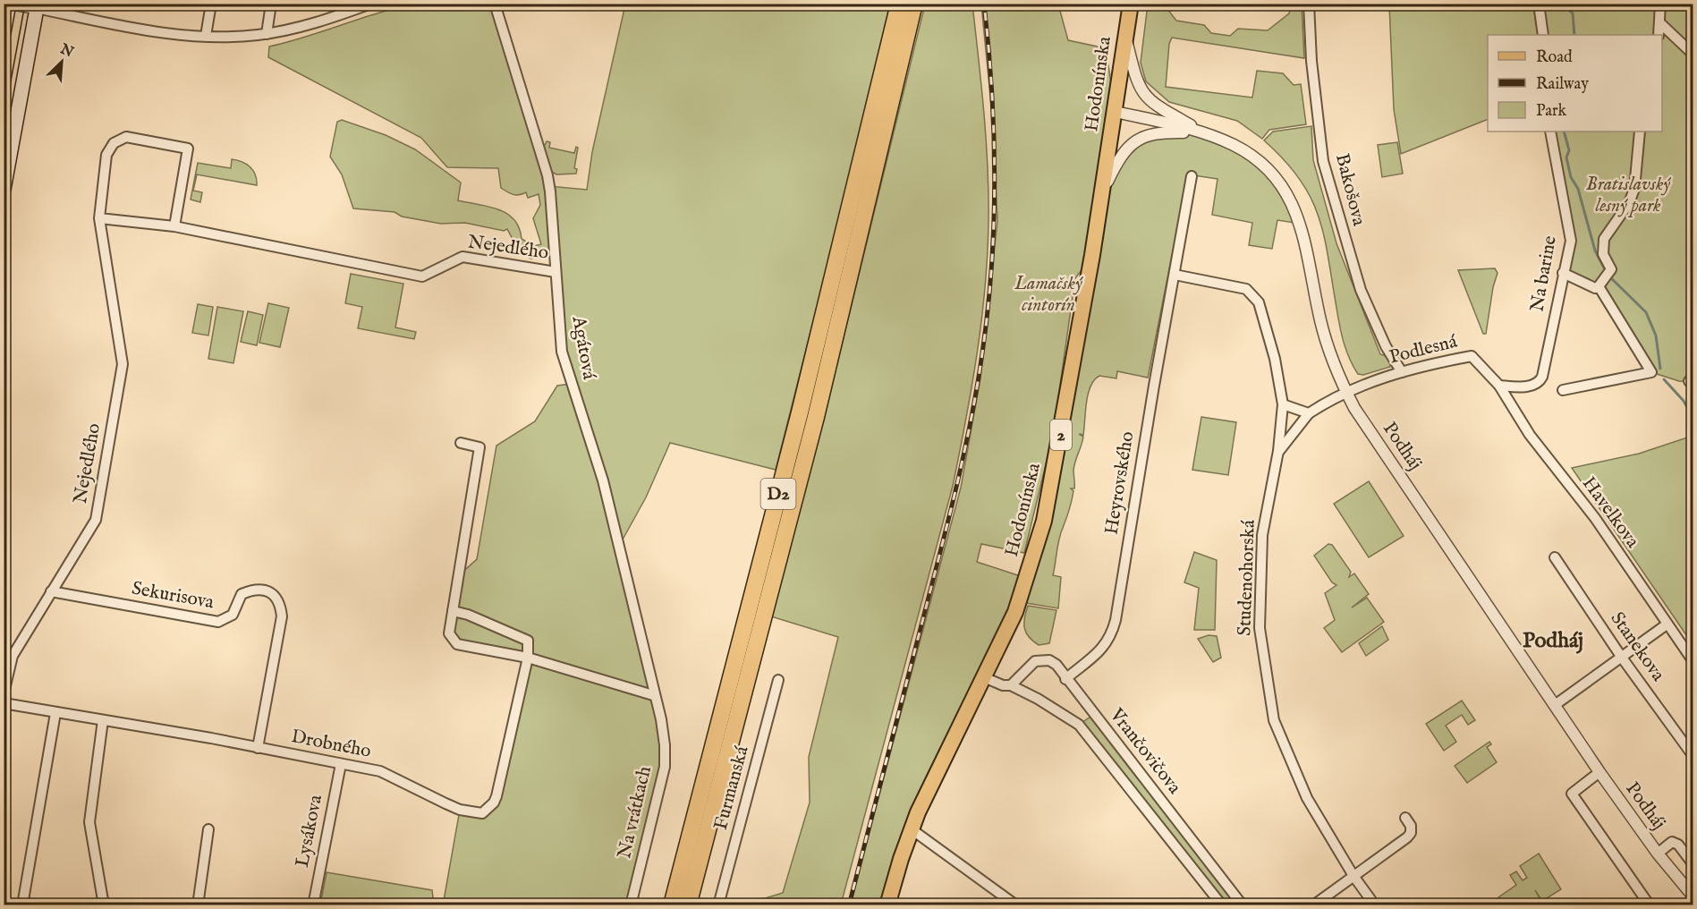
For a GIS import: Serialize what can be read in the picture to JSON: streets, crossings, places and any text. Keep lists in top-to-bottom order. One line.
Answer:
{"streets":{"highway":["D2"],"main road":["Hodonínska","2"],"street":["Bakošova","Nejedlého","Na barine","Agátová","Podlesná","Podháj","Heyrovského","Havelkova","Studenohorská","Sekurisova","Stanekova","Drobného","Vrančovičova","Furmanská","Na vrátkach","Lysákova"]},"crossings":[["Hodonínska","Podháj"],["Hodonínska","Vrančovičova"],["Bakošova","Podlesná"],["Nejedlého","Agátová"],["Nejedlého","Sekurisova"],["Na barine","Podlesná"],["Na barine","Havelkova"],["Agátová","Na vrátkach"],["Podlesná","Podháj"],["Podlesná","Havelkova"],["Podlesná","Studenohorská"],["Podháj","Studenohorská"],["Heyrovského","Studenohorská"],["Heyrovského","Vrančovičova"],["Sekurisova","Drobného"],["Drobného","Lysákova"]],"districts":["Podháj"],"parks":["Bratislavský lesný park","Lamačský cintorín"],"legend":["Road","Railway","Park"],"north":"top right"}
